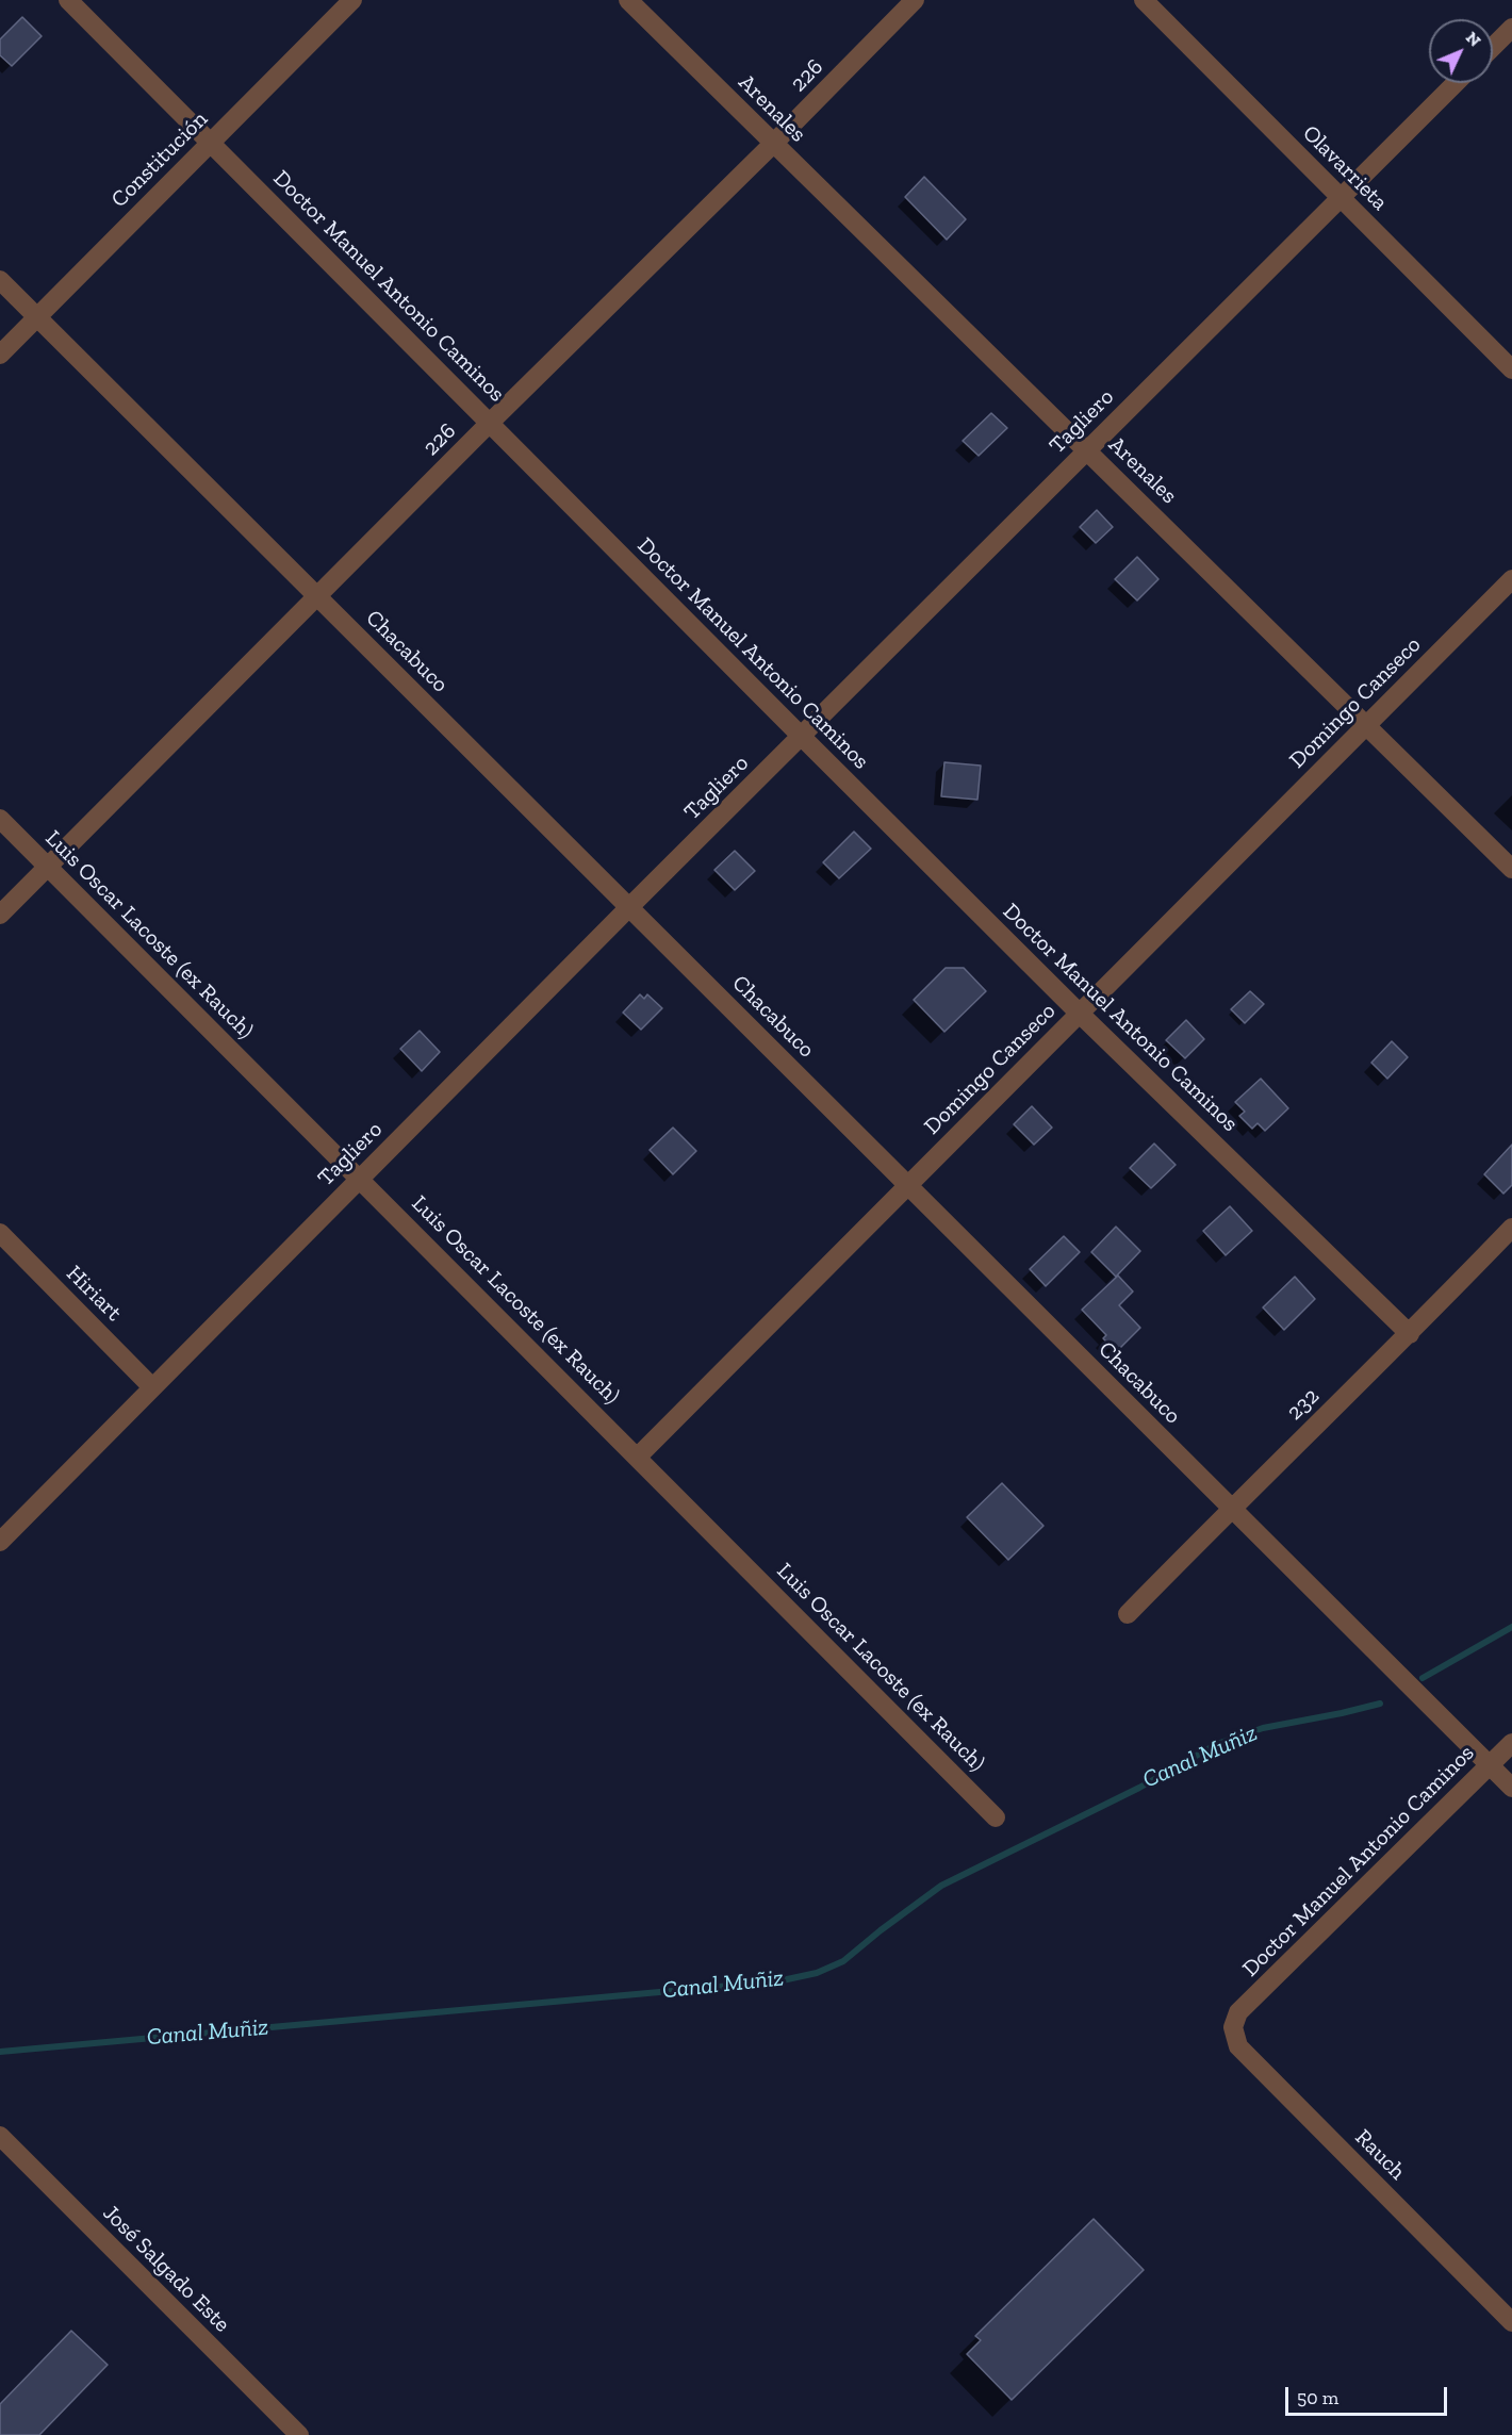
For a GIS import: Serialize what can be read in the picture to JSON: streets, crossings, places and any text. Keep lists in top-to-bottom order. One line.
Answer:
{"streets":{"street":["226","Arenales","Constitución","Olavarrieta","Doctor Manuel Antonio Caminos","Tagliero","Chacabuco","Domingo Canseco","Luis Oscar Lacoste (ex Rauch)","Hiriart","232","Rauch","José Salgado Este"]},"crossings":[["226","Arenales"],["226","Doctor Manuel Antonio Caminos"],["226","Chacabuco"],["226","Luis Oscar Lacoste (ex Rauch)"],["Arenales","Tagliero"],["Arenales","Domingo Canseco"],["Constitución","Doctor Manuel Antonio Caminos"],["Constitución","Chacabuco"],["Olavarrieta","Tagliero"],["Doctor Manuel Antonio Caminos","Tagliero"],["Doctor Manuel Antonio Caminos","Chacabuco"],["Doctor Manuel Antonio Caminos","Domingo Canseco"],["Doctor Manuel Antonio Caminos","232"],["Doctor Manuel Antonio Caminos","Rauch"],["Tagliero","Chacabuco"],["Tagliero","Luis Oscar Lacoste (ex Rauch)"],["Tagliero","Hiriart"],["Chacabuco","Domingo Canseco"],["Chacabuco","232"],["Domingo Canseco","Luis Oscar Lacoste (ex Rauch)"]],"water":["Canal Muñiz"],"scale_bar":"50 m","north":"top right"}
